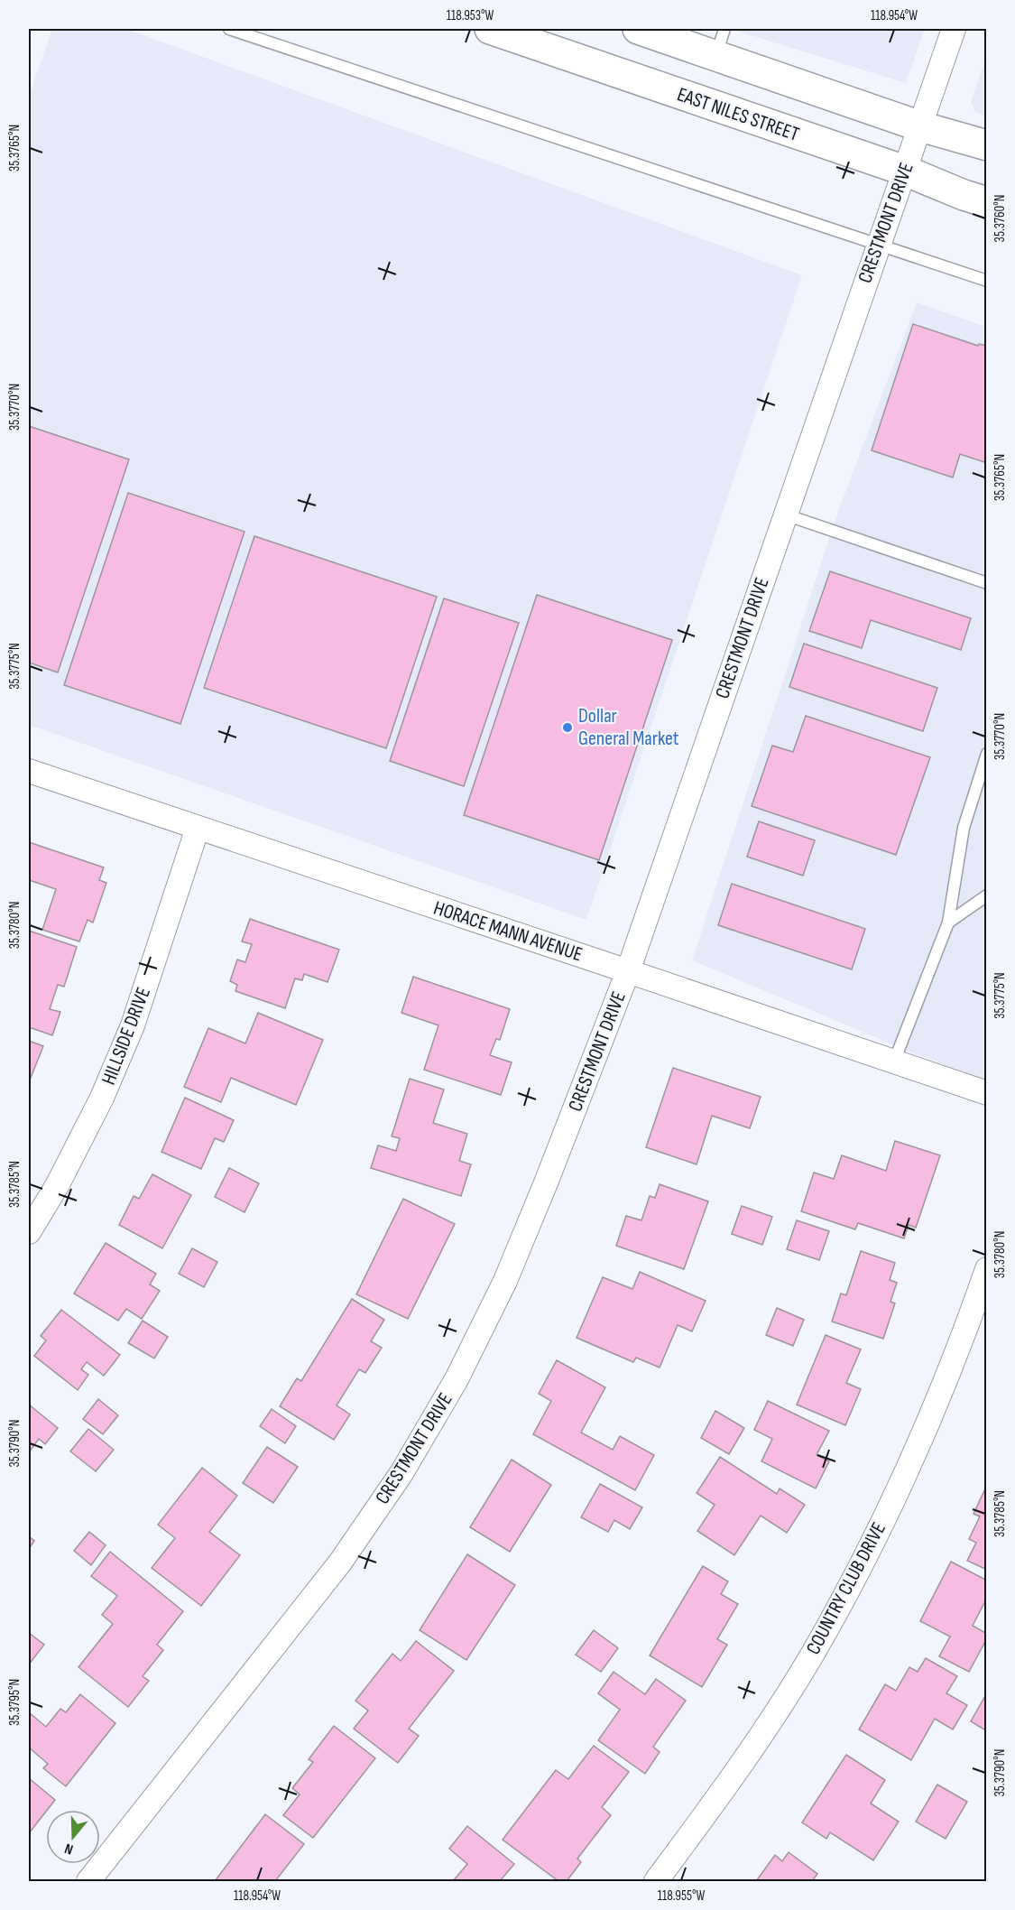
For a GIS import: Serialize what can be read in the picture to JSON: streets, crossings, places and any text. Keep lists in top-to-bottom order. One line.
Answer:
{"streets":{"main road":["EAST NILES STREET"],"street":["CRESTMONT DRIVE","HORACE MANN AVENUE","HILLSIDE DRIVE","COUNTRY CLUB DRIVE"]},"crossings":[["EAST NILES STREET","CRESTMONT DRIVE"],["CRESTMONT DRIVE","HORACE MANN AVENUE"],["HORACE MANN AVENUE","HILLSIDE DRIVE"]],"places":["Dollar General Market"],"north":"bottom","coordinates":["118.953°W","118.954°W","35.3765°N","35.3760°N","35.3770°N","35.3775°N","35.3780°N","35.3785°N","35.3790°N","35.3795°N","118.955°W"]}
